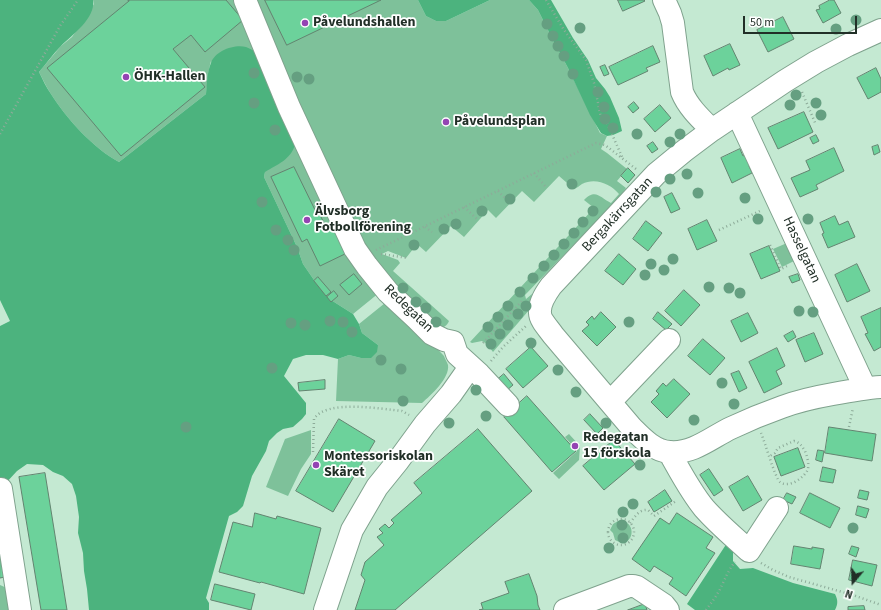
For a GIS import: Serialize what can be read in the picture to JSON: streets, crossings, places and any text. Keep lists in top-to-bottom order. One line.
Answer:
{"streets":{"street":["Bergakärrsgatan","Hasselgatan","Redegatan"]},"crossings":[["Bergakärrsgatan","Hasselgatan"]],"places":["Påvelundshallen","ÖHK-Hallen","Påvelundsplan","Älvsborg Fotbollförening","Redegatan 15 förskola","Montessoriskolan Skäret"],"scale_bar":"50 m","north":"bottom"}
